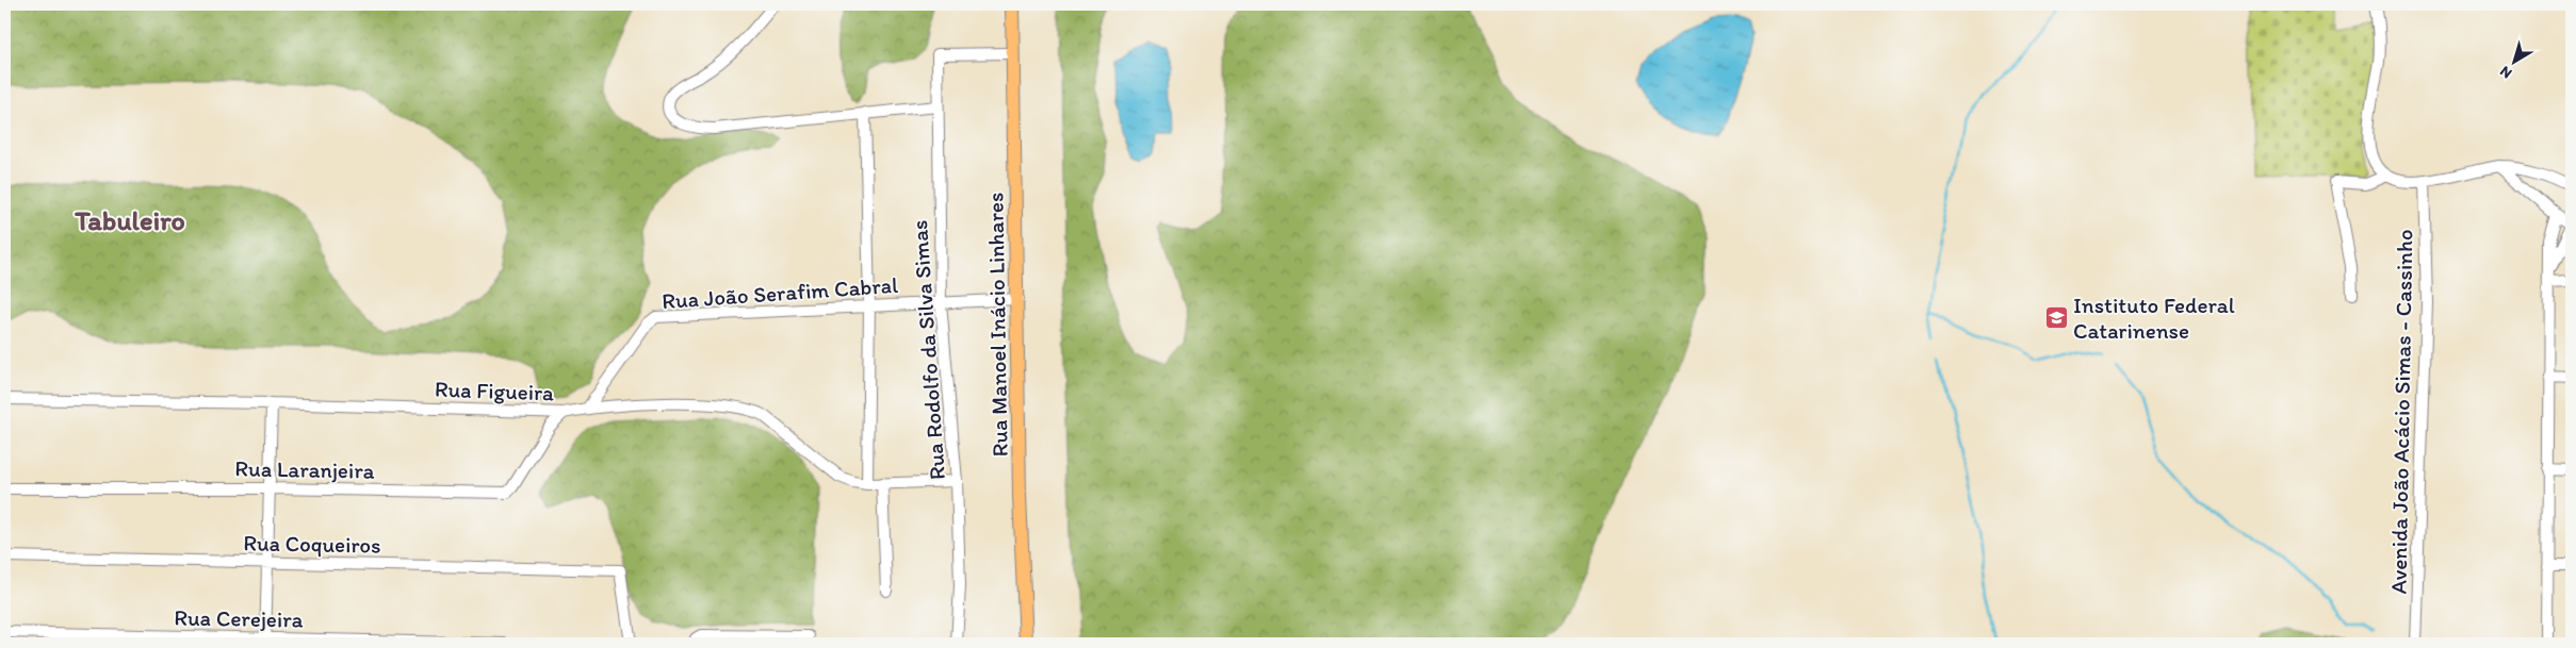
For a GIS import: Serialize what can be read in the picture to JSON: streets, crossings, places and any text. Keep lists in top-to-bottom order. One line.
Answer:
{"streets":{"main road":["Rua Manoel Inácio Linhares"],"street":["Rua João Serafim Cabral","Rua Rodolfo da Silva Simas","Rua Figueira","Avenida João Acácio Simas - Cassinho","Rua Laranjeira","Rua Coqueiros","Rua Cerejeira"]},"crossings":[["Rua João Serafim Cabral","Rua Manoel Inácio Linhares"],["Rua João Serafim Cabral","Rua Rodolfo da Silva Simas"],["Rua João Serafim Cabral","Rua Figueira"],["Rua Manoel Inácio Linhares","Rua Rodolfo da Silva Simas"],["Rua Rodolfo da Silva Simas","Rua Figueira"],["Rua Figueira","Rua Laranjeira"]],"districts":["Tabuleiro"],"places":{"school or university":["Instituto Federal Catarinense"]},"north":"bottom left"}
